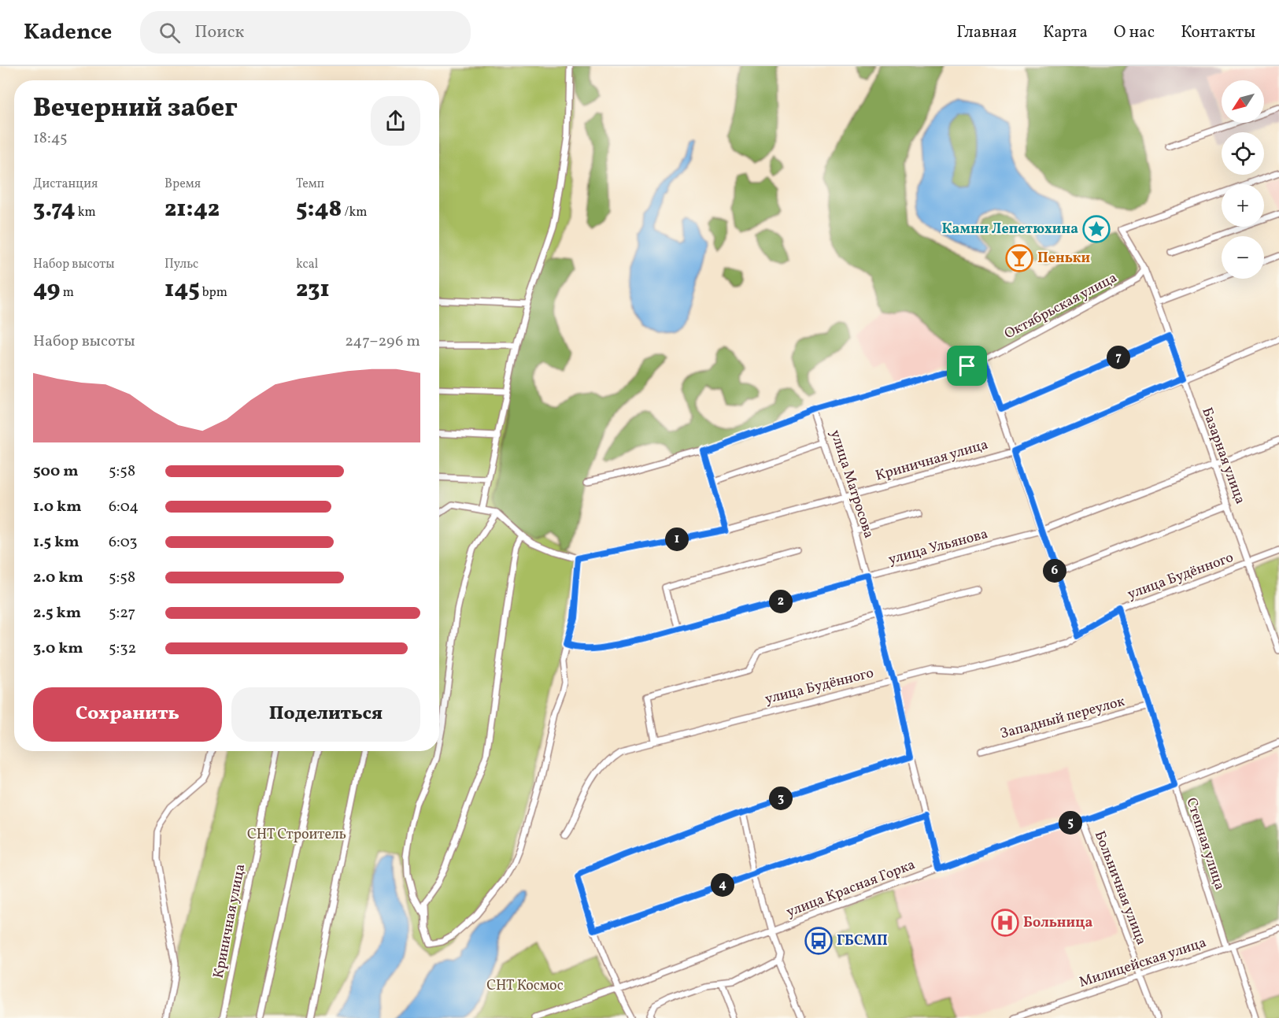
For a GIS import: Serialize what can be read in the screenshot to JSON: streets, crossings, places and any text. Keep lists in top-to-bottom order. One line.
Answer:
{"streets":{"street":["Октябрьская улица","Базарная улица","Криничная улица","улица Матросова","улица Ульянова","улица Будённого","Западный переулок","Степная улица","Больничная улица","улица Красная Горка","Милицейская улица"]},"crossings":[["Октябрьская улица","Базарная улица"],["Октябрьская улица","улица Матросова"],["Базарная улица","Криничная улица"],["Базарная улица","улица Ульянова"],["Базарная улица","улица Будённого"],["Криничная улица","улица Матросова"],["улица Матросова","улица Ульянова"],["улица Матросова","улица Будённого"],["улица Матросова","улица Красная Горка"],["улица Будённого","Степная улица"],["Западный переулок","Степная улица"],["Степная улица","улица Красная Горка"],["Степная улица","Милицейская улица"],["Больничная улица","улица Красная Горка"],["Больничная улица","Милицейская улица"]],"parks":["СНТ Строитель","СНТ Космос"],"places":{"place":["Камни Лепетюхина"],"bar":["Пеньки"],"hospital":["Больница"],"bus stop":["ГБСМП"]},"north":"bottom left","page":{"header":"Kadence","search":"Поиск","nav":["Главная","Карта","О нас","Контакты"],"map_buttons":["+","−"],"heading":["Вечерний забег","18:45"],"stats":[["Дистанция","3.74 km"],["Время","21:42"],["Темп","5:48 /km"],["Набор высоты","49 m"],["Пульс","145 bpm"],["kcal","231"]],"chart":["Набор высоты","247–296 m"],"pins":["7","1","6","2","3","5","4"],"list":[{"name":"500 m","note":"5:58"},{"name":"1.0 km","note":"6:04"},{"name":"1.5 km","note":"6:03"},{"name":"2.0 km","note":"5:58"},{"name":"2.5 km","note":"5:27"},{"name":"3.0 km","note":"5:32"}],"buttons":["Сохранить","Поделиться"]}}
